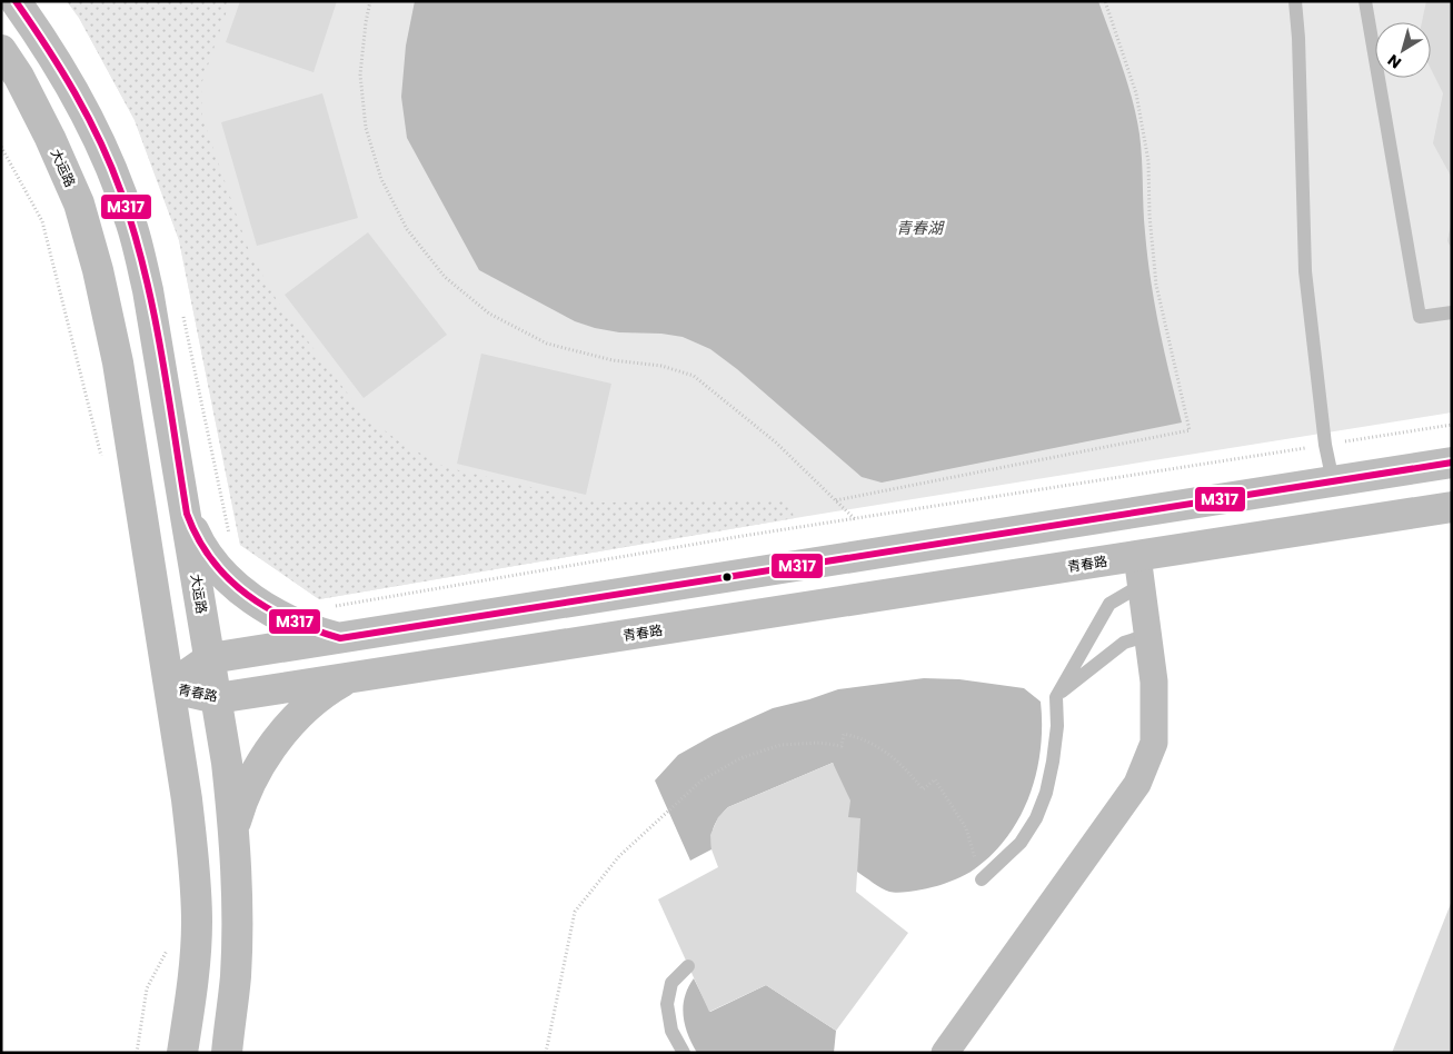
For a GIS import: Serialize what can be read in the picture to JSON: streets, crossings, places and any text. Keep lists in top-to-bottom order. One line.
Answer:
{"streets":{"street":["大运路","青春路"]},"crossings":[["大运路","青春路"]],"water":["青春湖"],"lines":["transit line M317"],"north":"bottom left"}
